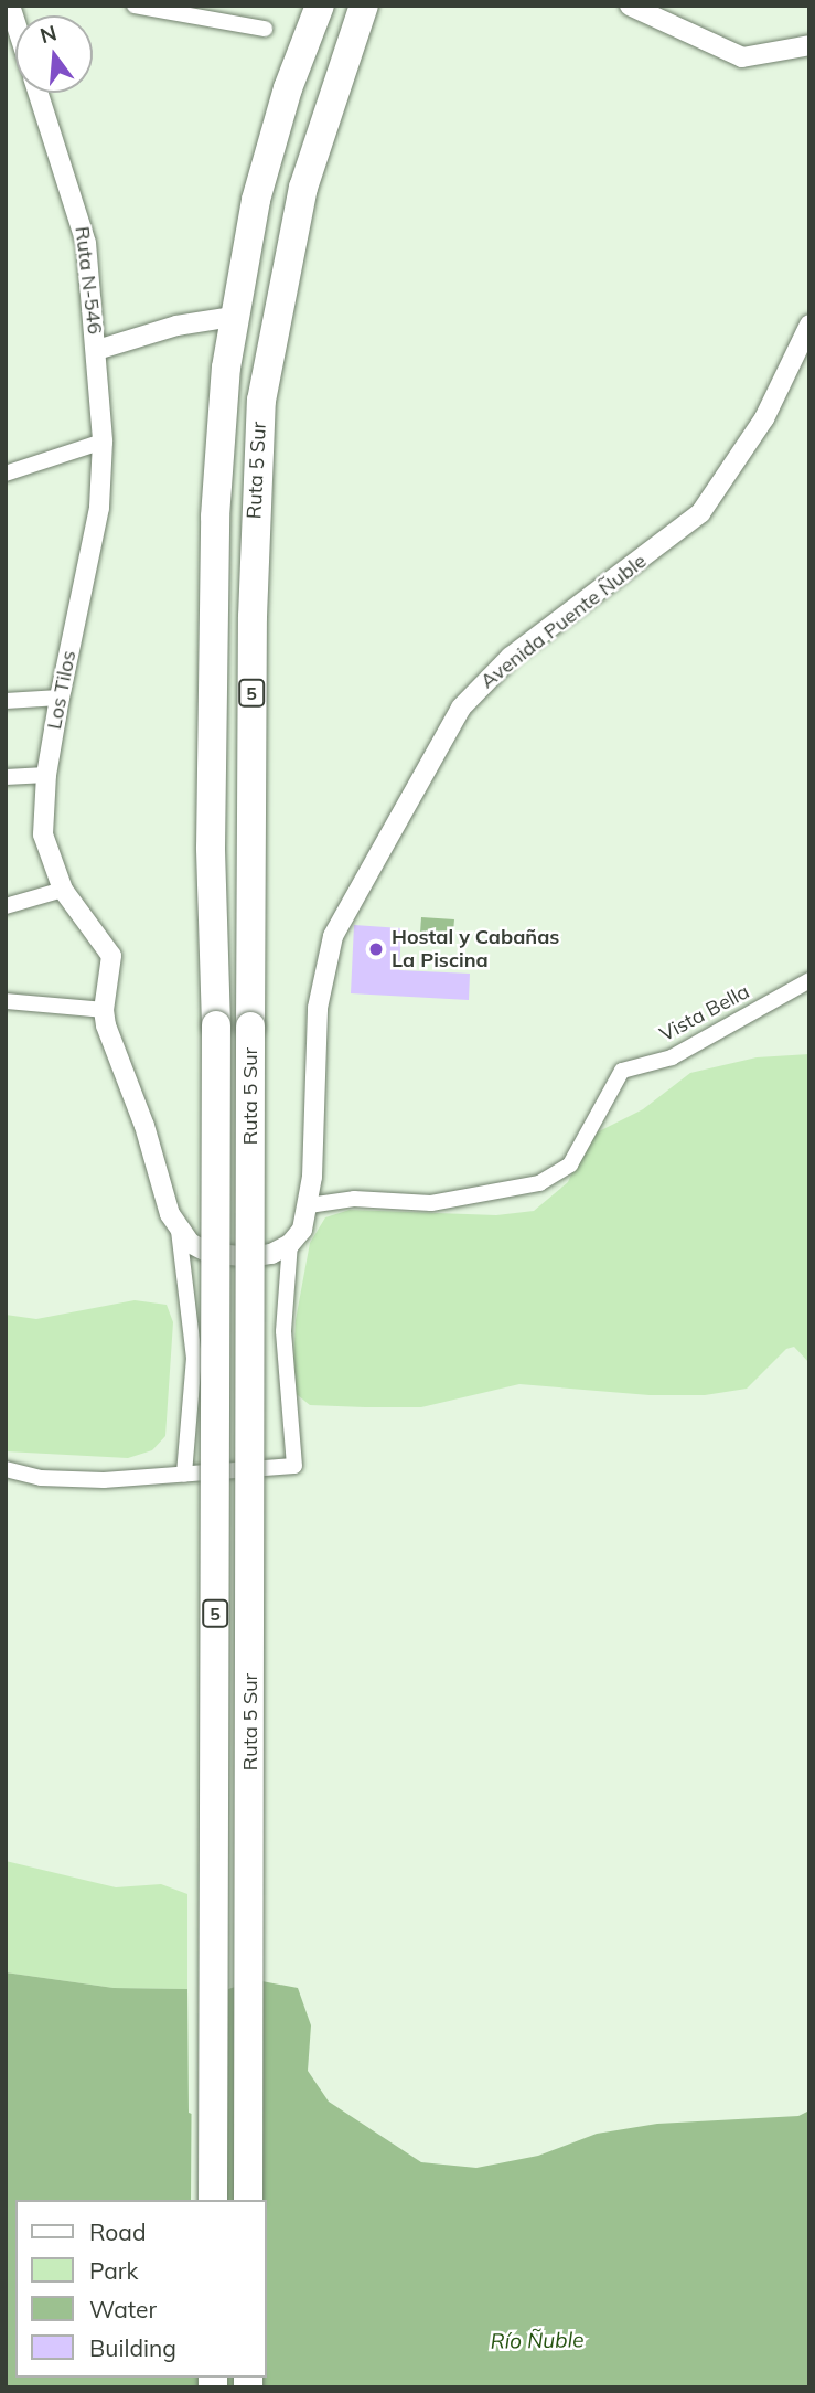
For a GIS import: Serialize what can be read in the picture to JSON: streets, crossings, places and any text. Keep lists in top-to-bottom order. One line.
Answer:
{"streets":{"highway":["Ruta 5 Sur","5"],"street":["Ruta N-546","Avenida Puente Ñuble","Los Tilos","Vista Bella"]},"crossings":[["Ruta N-546","Ruta 5 Sur"],["Ruta N-546","Los Tilos"],["Avenida Puente Ñuble","Vista Bella"]],"water":["Río Ñuble"],"places":["Hostal y Cabañas La Piscina"],"legend":["Road","Park","Water","Building"],"north":"top"}
